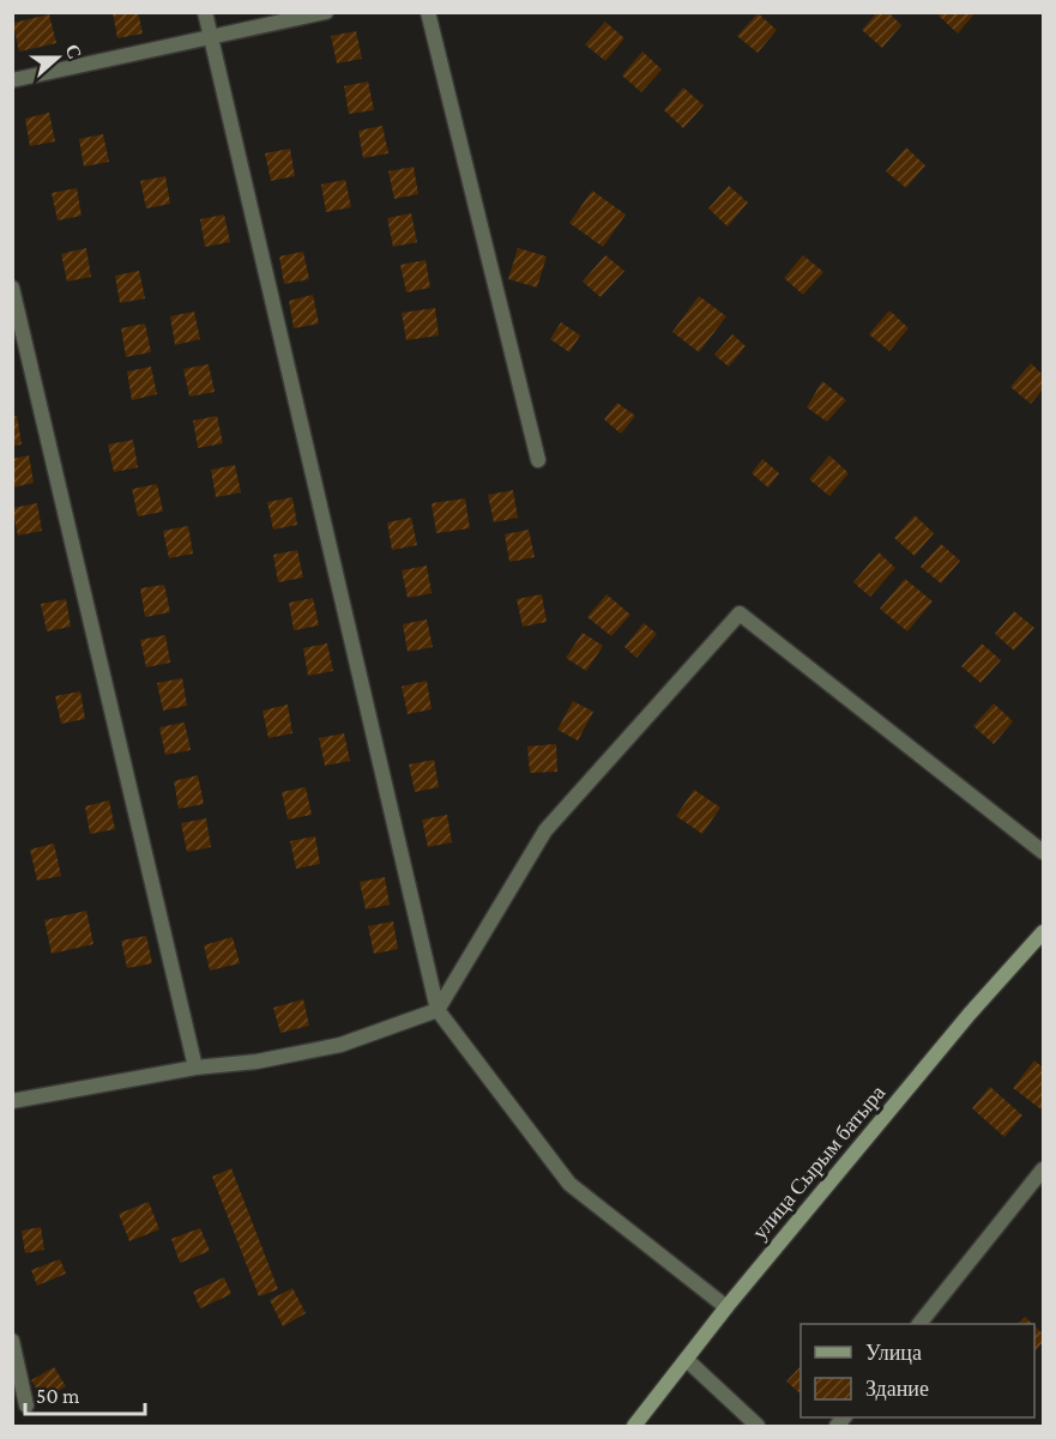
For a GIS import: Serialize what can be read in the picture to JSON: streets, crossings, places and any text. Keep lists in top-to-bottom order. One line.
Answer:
{"streets":{"street":["улица Сырым батыра"]},"legend":["Улица","Здание"],"scale_bar":"50 m","north":"right"}
